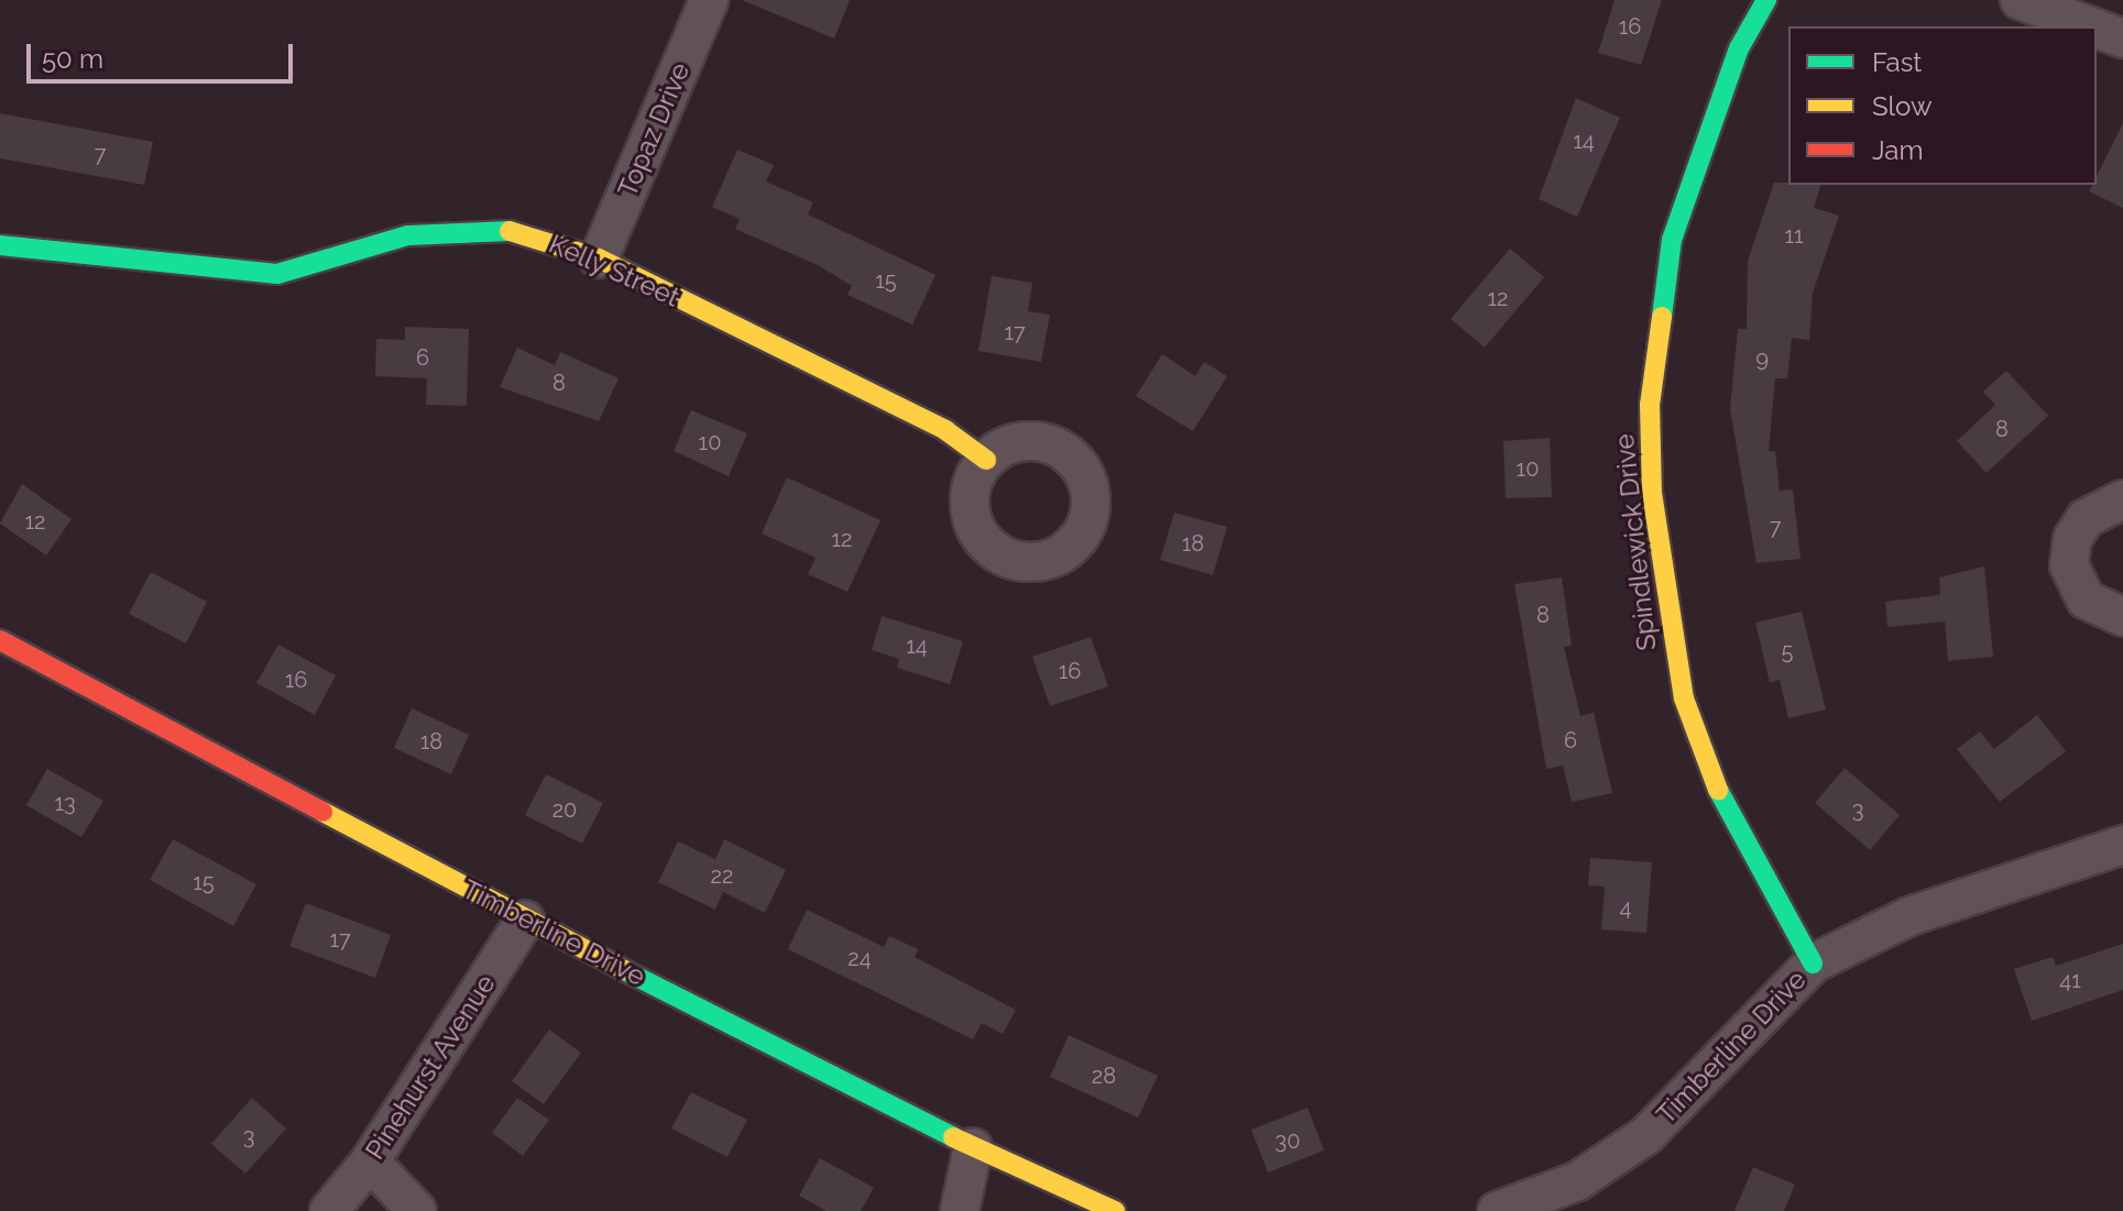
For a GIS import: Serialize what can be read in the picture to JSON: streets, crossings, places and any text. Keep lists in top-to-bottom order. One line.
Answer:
{"streets":{"street":["Topaz Drive","Kelly Street","Spindlewick Drive","Timberline Drive","Pinehurst Avenue"]},"crossings":[["Topaz Drive","Kelly Street"],["Spindlewick Drive","Timberline Drive"],["Timberline Drive","Pinehurst Avenue"]],"house_numbers":["16","14","7","11","15","12","17","6","9","8","8","10","10","12","7","12","18","8","14","5","16","16","6","18","13","20","3","22","15","4","17","24","41","28","3","30"],"legend":["Fast","Slow","Jam"],"scale_bar":"50 m"}
